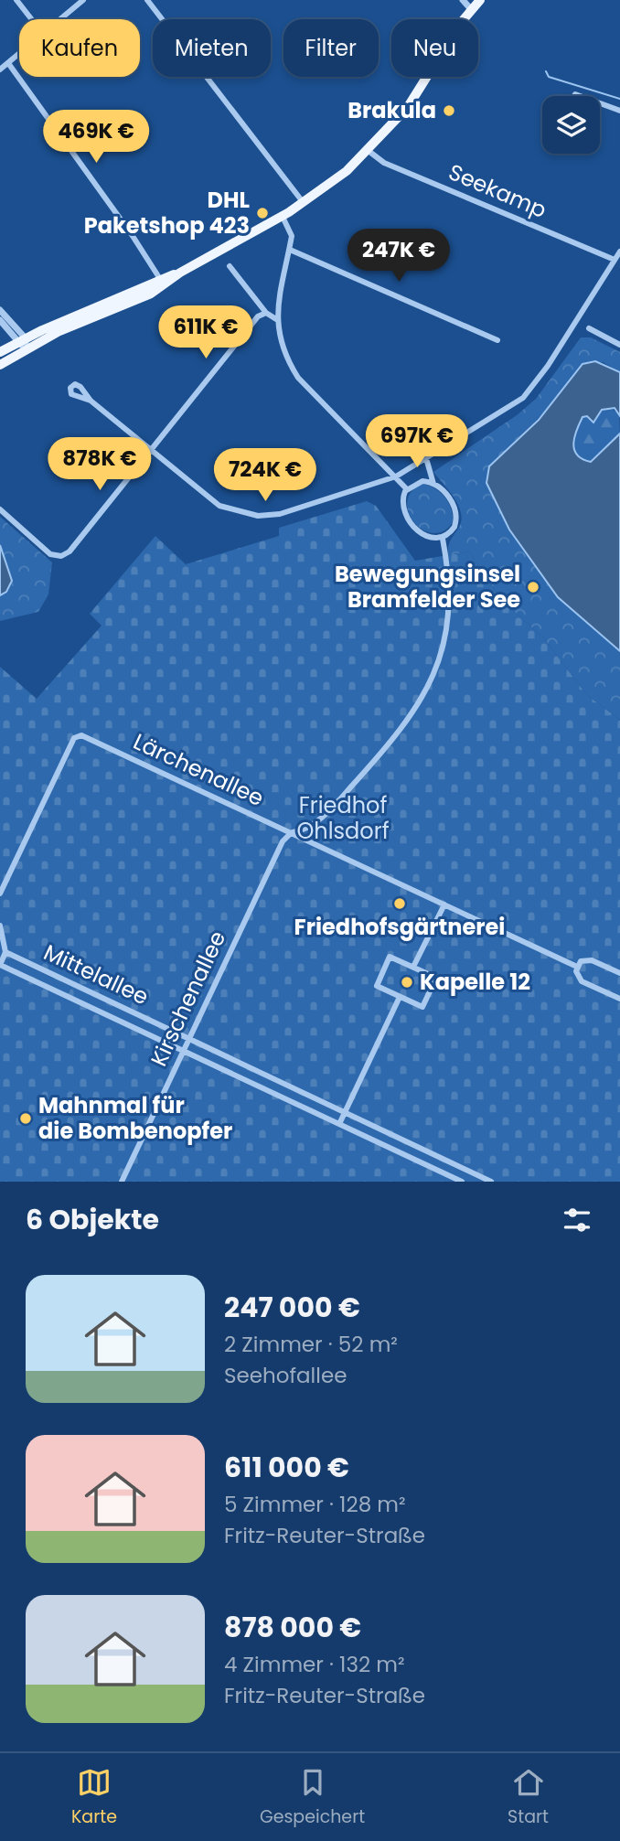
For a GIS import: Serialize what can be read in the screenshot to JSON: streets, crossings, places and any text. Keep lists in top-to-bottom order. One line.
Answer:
{"streets":{"street":["Seekamp","Lärchenallee","Mittelallee","Kirschenallee"]},"crossings":[["Lärchenallee","Kirschenallee"],["Mittelallee","Kirschenallee"]],"parks":["Friedhof Ohlsdorf"],"places":["Brakula","DHL Paketshop 423","Bewegungsinsel Bramfelder See","Friedhofsgärtnerei","Kapelle 12","Mahnmal für die Bombenopfer"],"page":{"chip":["Kaufen","Mieten","Filter","Neu"],"price":["469K €","247K €","611K €","697K €","878K €","724K €"],"heading":"6 Objekte","list":[{"name":"247 000 €","note":"2 Zimmer · 52 m² · Seehofallee"},{"name":"611 000 €","note":"5 Zimmer · 128 m² · Fritz-Reuter-Straße"},{"name":"878 000 €","note":"4 Zimmer · 132 m² · Fritz-Reuter-Straße"}],"tabs":["Karte","Gespeichert","Start"]}}
